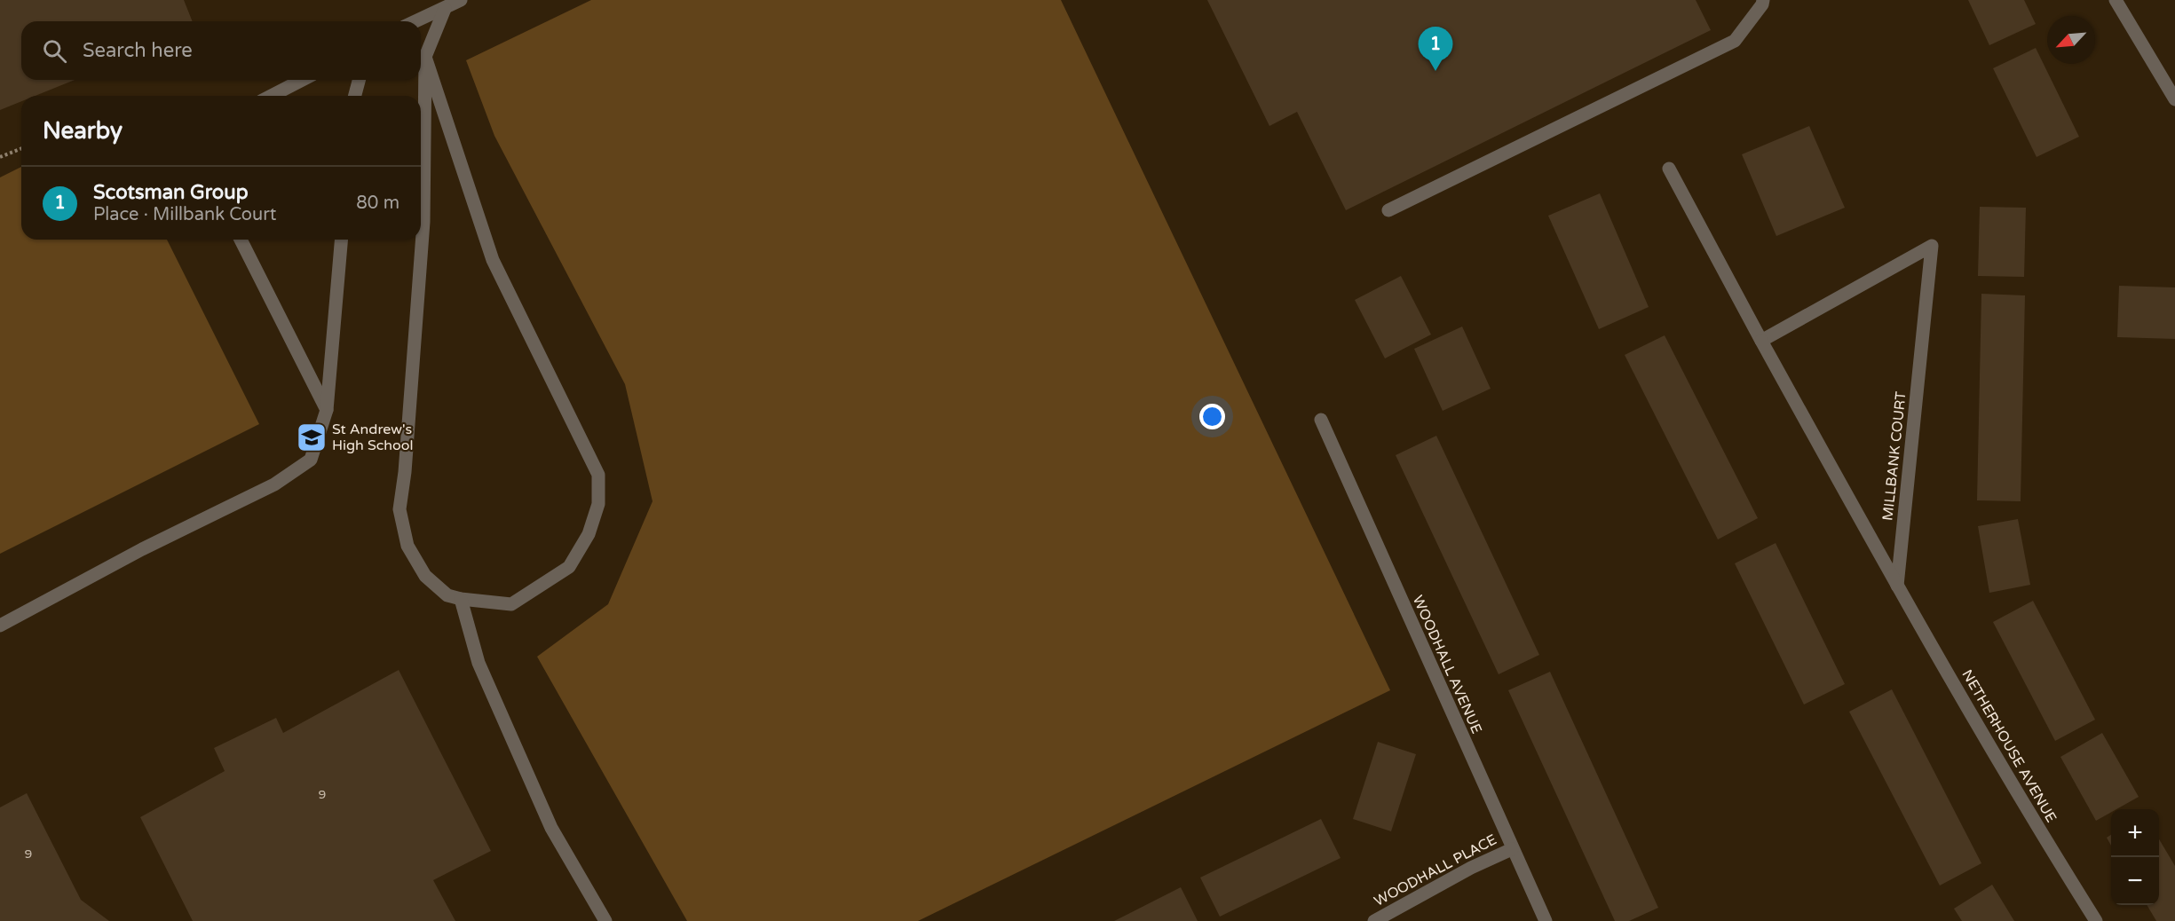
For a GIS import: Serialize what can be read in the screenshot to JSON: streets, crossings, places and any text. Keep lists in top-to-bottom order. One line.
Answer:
{"streets":{"street":["MILLBANK COURT","WOODHALL AVENUE","NETHERHOUSE AVENUE","WOODHALL PLACE"]},"crossings":[["MILLBANK COURT","NETHERHOUSE AVENUE"],["WOODHALL AVENUE","WOODHALL PLACE"]],"places":{"school or university":["St Andrew's High School"]},"house_numbers":["9","9"],"north":"bottom left","page":{"search":"Search here","pins":"1","heading":"Nearby","list":[{"mark":"1","name":"Scotsman Group","note":"Place · Millbank Court","value":"80 m"}],"map_buttons":["+","−"]}}
